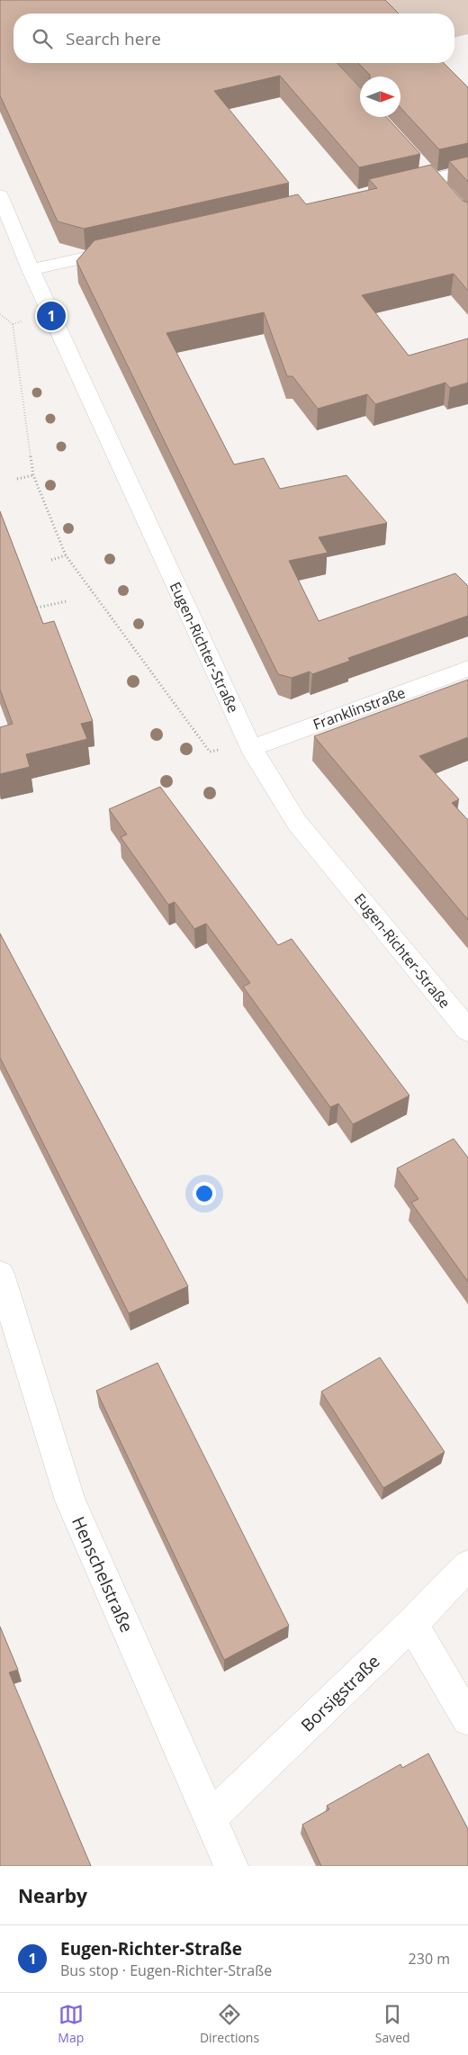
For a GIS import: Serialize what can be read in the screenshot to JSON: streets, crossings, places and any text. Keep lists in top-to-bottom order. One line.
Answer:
{"streets":{"street":["Eugen-Richter-Straße","Franklinstraße","Henschelstraße","Borsigstraße"]},"crossings":[["Eugen-Richter-Straße","Franklinstraße"],["Henschelstraße","Borsigstraße"]],"north":"right","page":{"search":"Search here","pins":"1","heading":"Nearby","list":[{"mark":"1","name":"Eugen-Richter-Straße","note":"Bus stop · Eugen-Richter-Straße","value":"230 m"}],"nav":["Map","Directions","Saved"]}}
